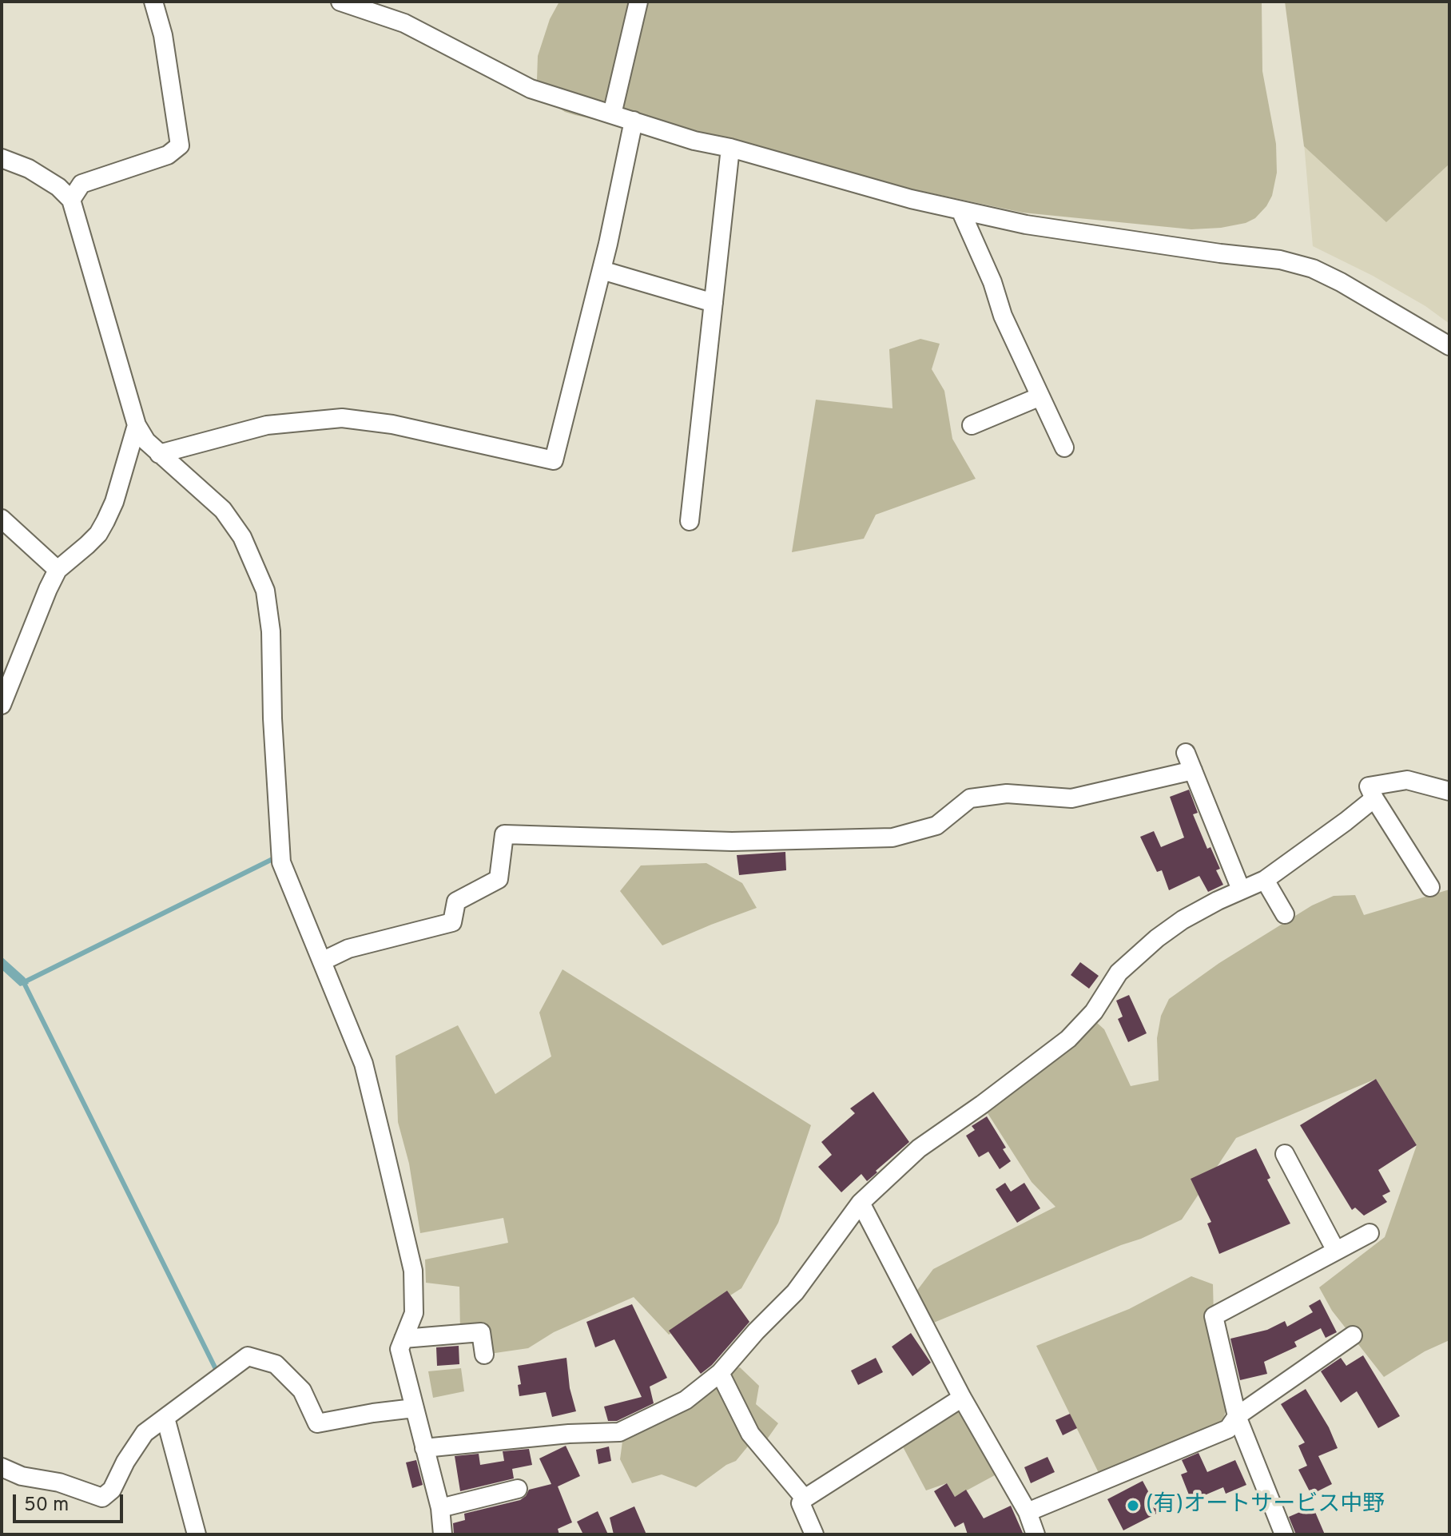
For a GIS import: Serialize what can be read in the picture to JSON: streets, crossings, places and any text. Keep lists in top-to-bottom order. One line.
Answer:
{"places":["(有)オートサービス中野"],"scale_bar":"50 m"}
